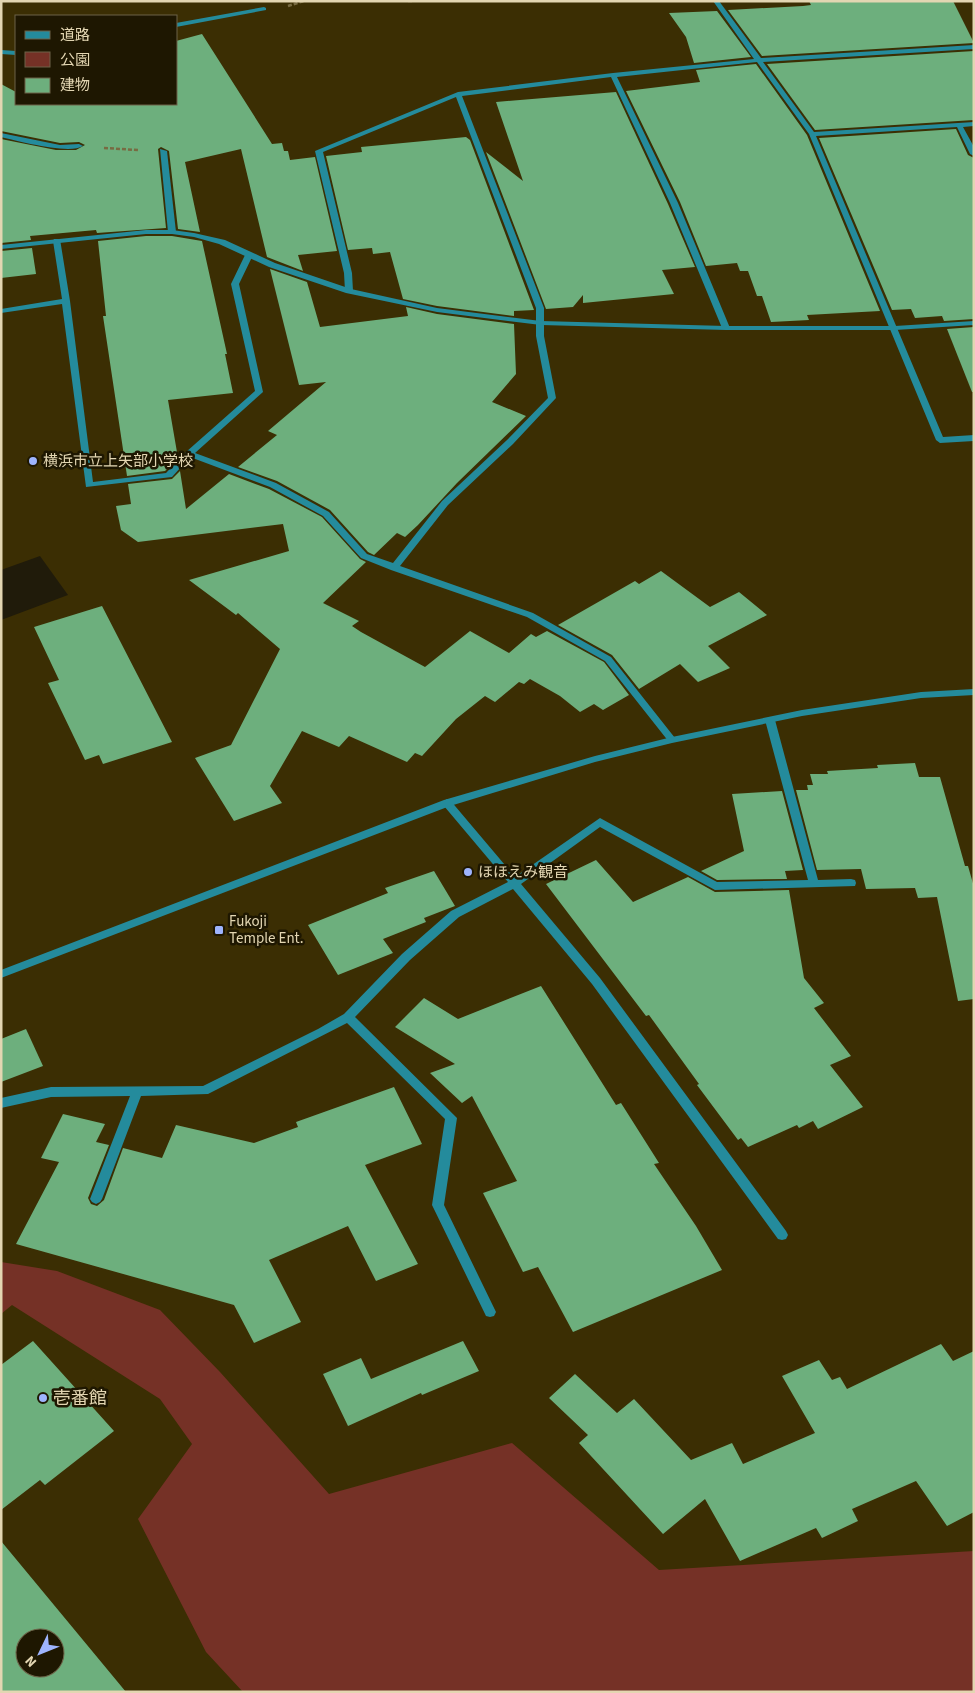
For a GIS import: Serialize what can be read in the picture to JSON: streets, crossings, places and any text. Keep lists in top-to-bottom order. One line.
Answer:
{"places":{"other":["横浜市立上矢部小学校","ほほえみ観音","壱番館"],"transit":["Fukoji Temple Ent."]},"legend":["道路","公園","建物"],"north":"bottom left"}
